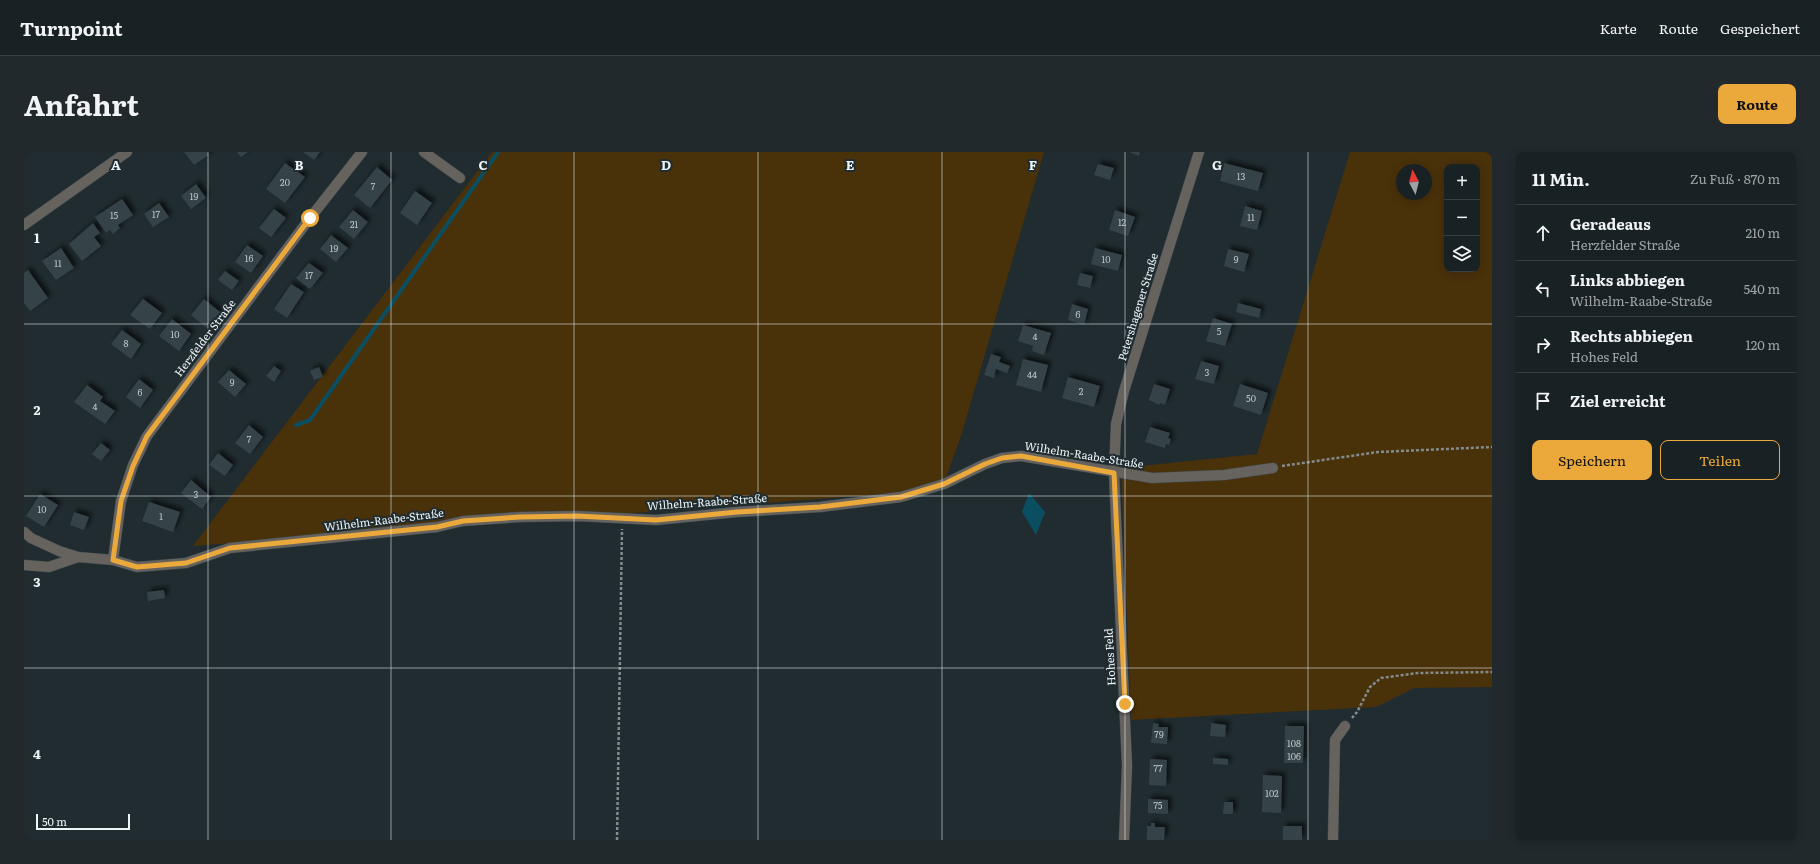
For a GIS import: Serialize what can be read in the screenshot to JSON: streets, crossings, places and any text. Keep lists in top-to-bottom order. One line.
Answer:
{"streets":{"street":["Petershagener Straße","Herzfelder Straße","Wilhelm-Raabe-Straße","Hohes Feld"]},"crossings":[["Petershagener Straße","Wilhelm-Raabe-Straße"],["Petershagener Straße","Hohes Feld"],["Herzfelder Straße","Wilhelm-Raabe-Straße"],["Wilhelm-Raabe-Straße","Hohes Feld"]],"house_numbers":["13","20","7","19","17","15","11","12","21","19","16","10","9","11","17","6","5","10","4","8","3","44","9","2","6","50","4","7","3","10","1","79","108","106","77","102","75"],"scale_bar":"50 m","north":"top","page":{"header":"Turnpoint","nav":["Karte","Route","Gespeichert"],"title":"Anfahrt","buttons":["Route",["Speichern","Teilen"]],"heading":["11 Min.","Zu Fuß · 870 m"],"map_buttons":["+","−"],"list":[["Geradeaus","Herzfelder Straße","210 m"],["Links abbiegen","Wilhelm-Raabe-Straße","540 m"],["Rechts abbiegen","Hohes Feld","120 m"],"Ziel erreicht"],"scale":"50 m"},"grid":{"columns":["A","B","C","D","E","F","G"],"rows":["1","2","3","4"]}}
